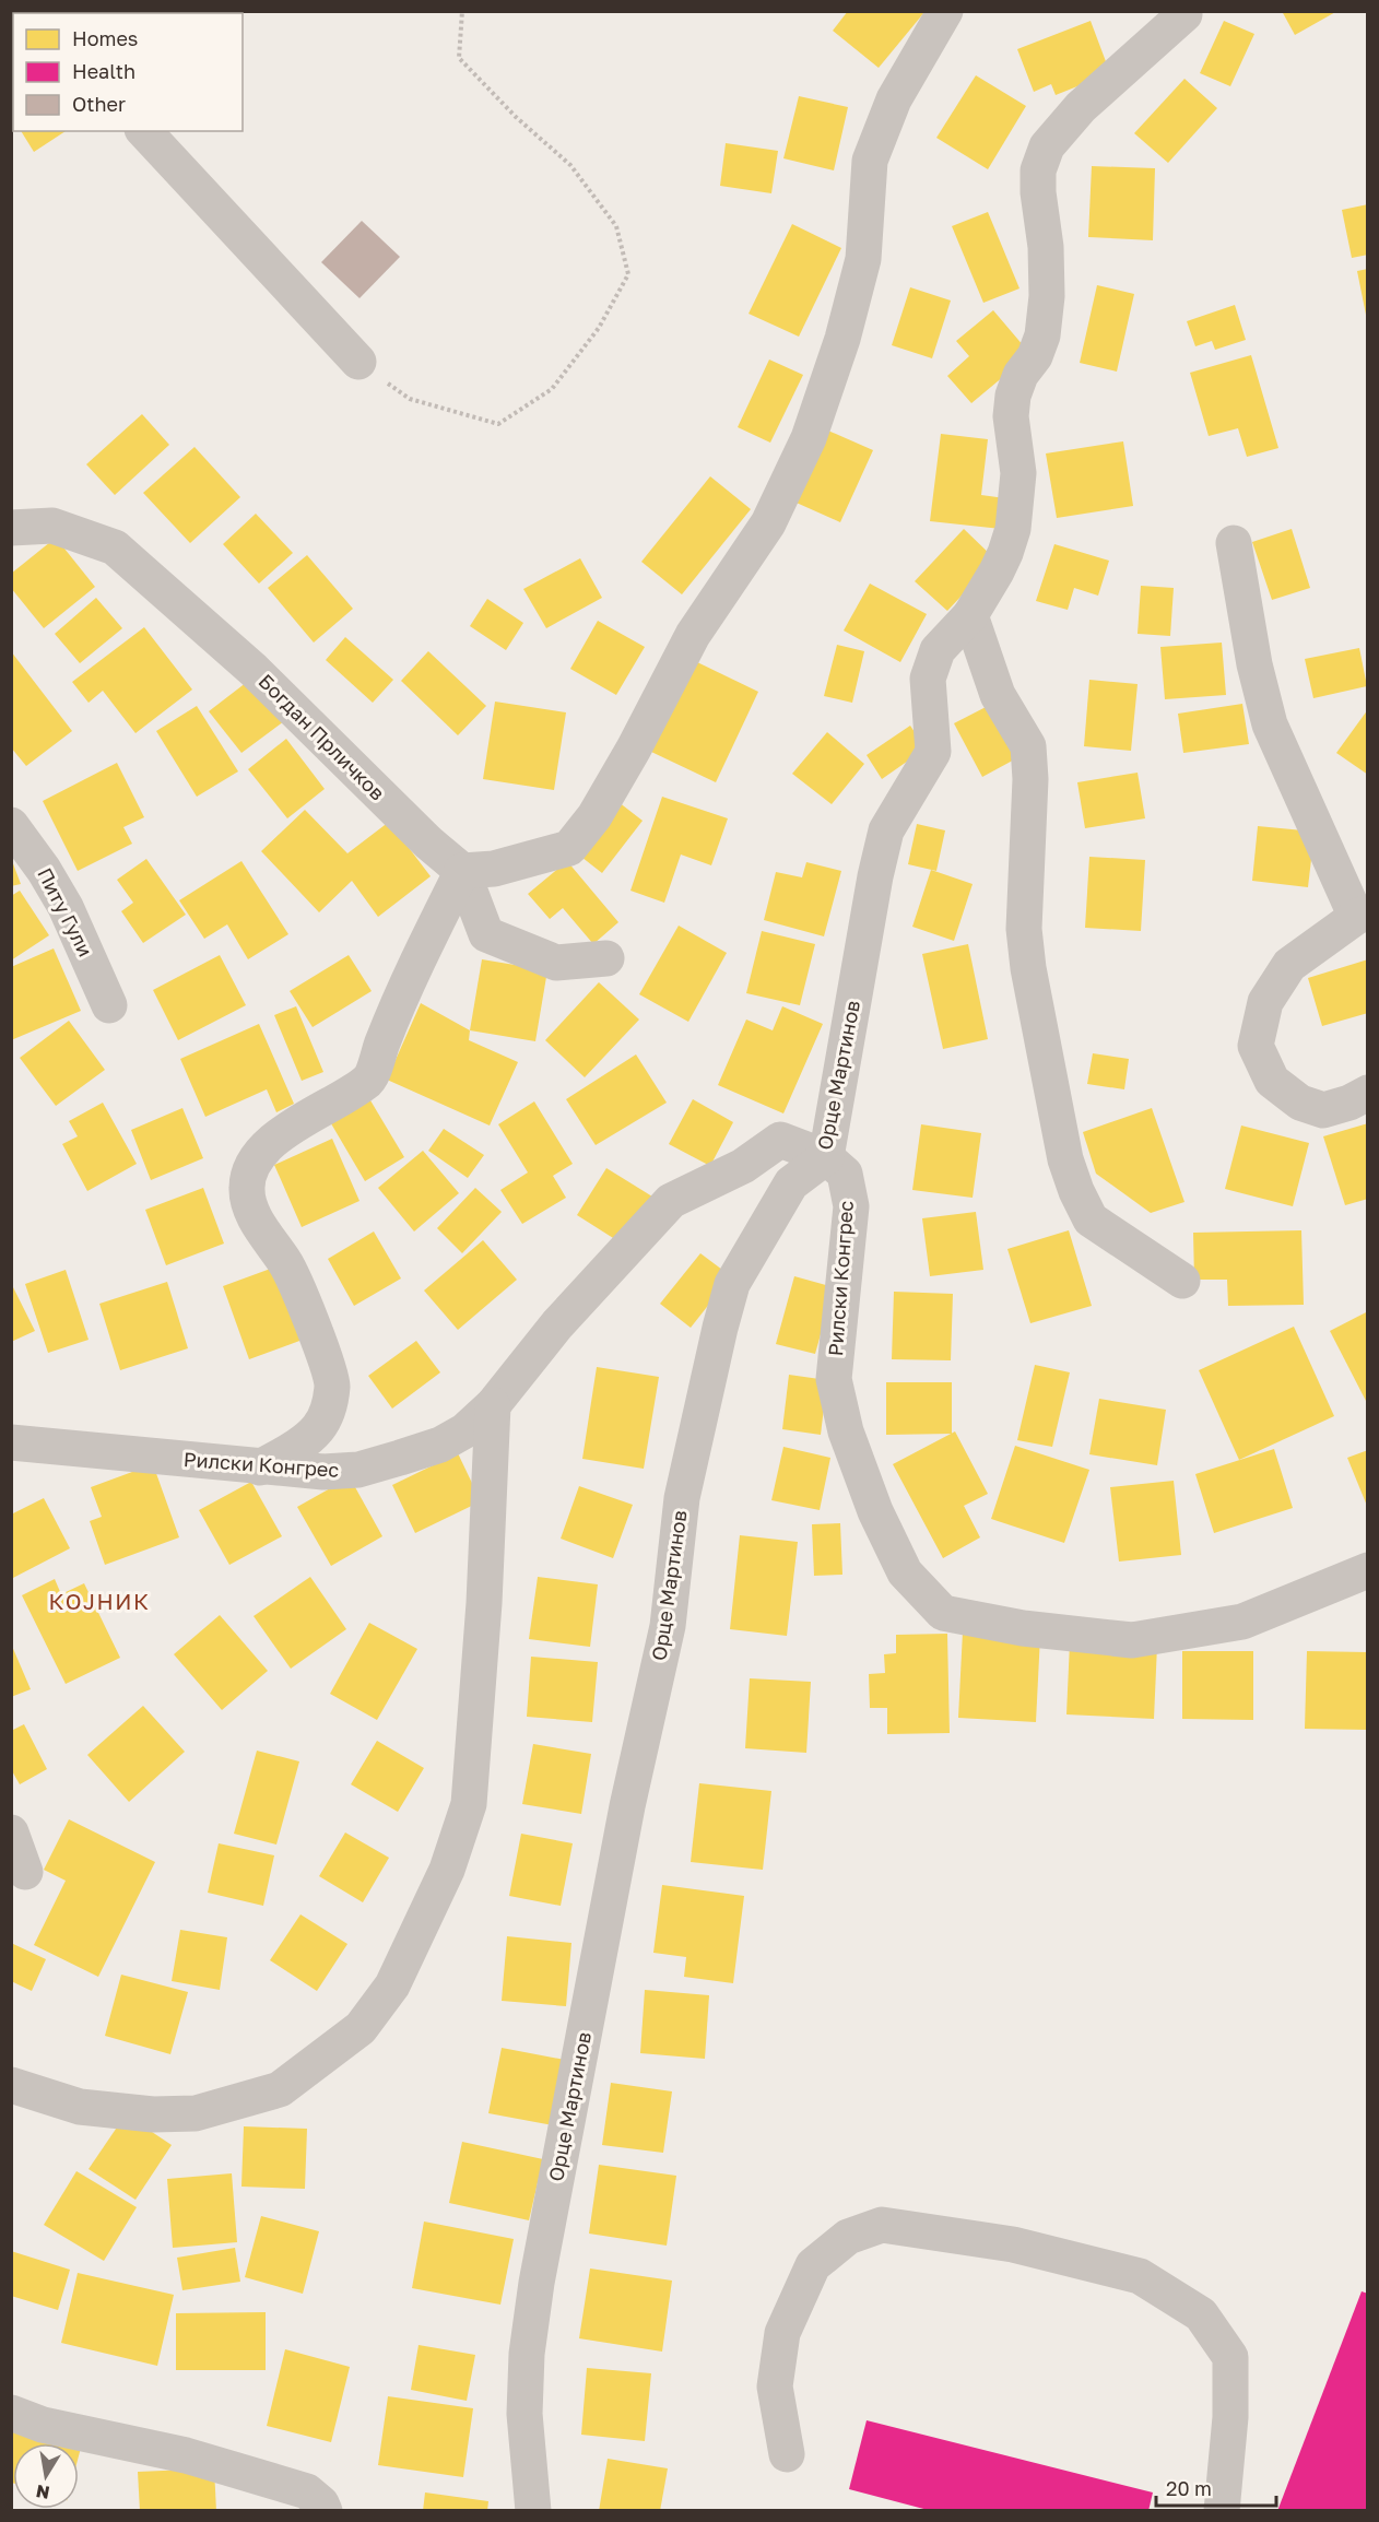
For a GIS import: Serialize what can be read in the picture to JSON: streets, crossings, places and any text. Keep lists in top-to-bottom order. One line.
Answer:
{"streets":{"street":["Богдан Прличков","Питу Гули","Орце Мартинов","Рилски Конгрес"]},"crossings":[["Орце Мартинов","Рилски Конгрес"]],"districts":["КОЈНИК"],"legend":["Homes","Health","Other"],"scale_bar":"20 m","north":"bottom"}
